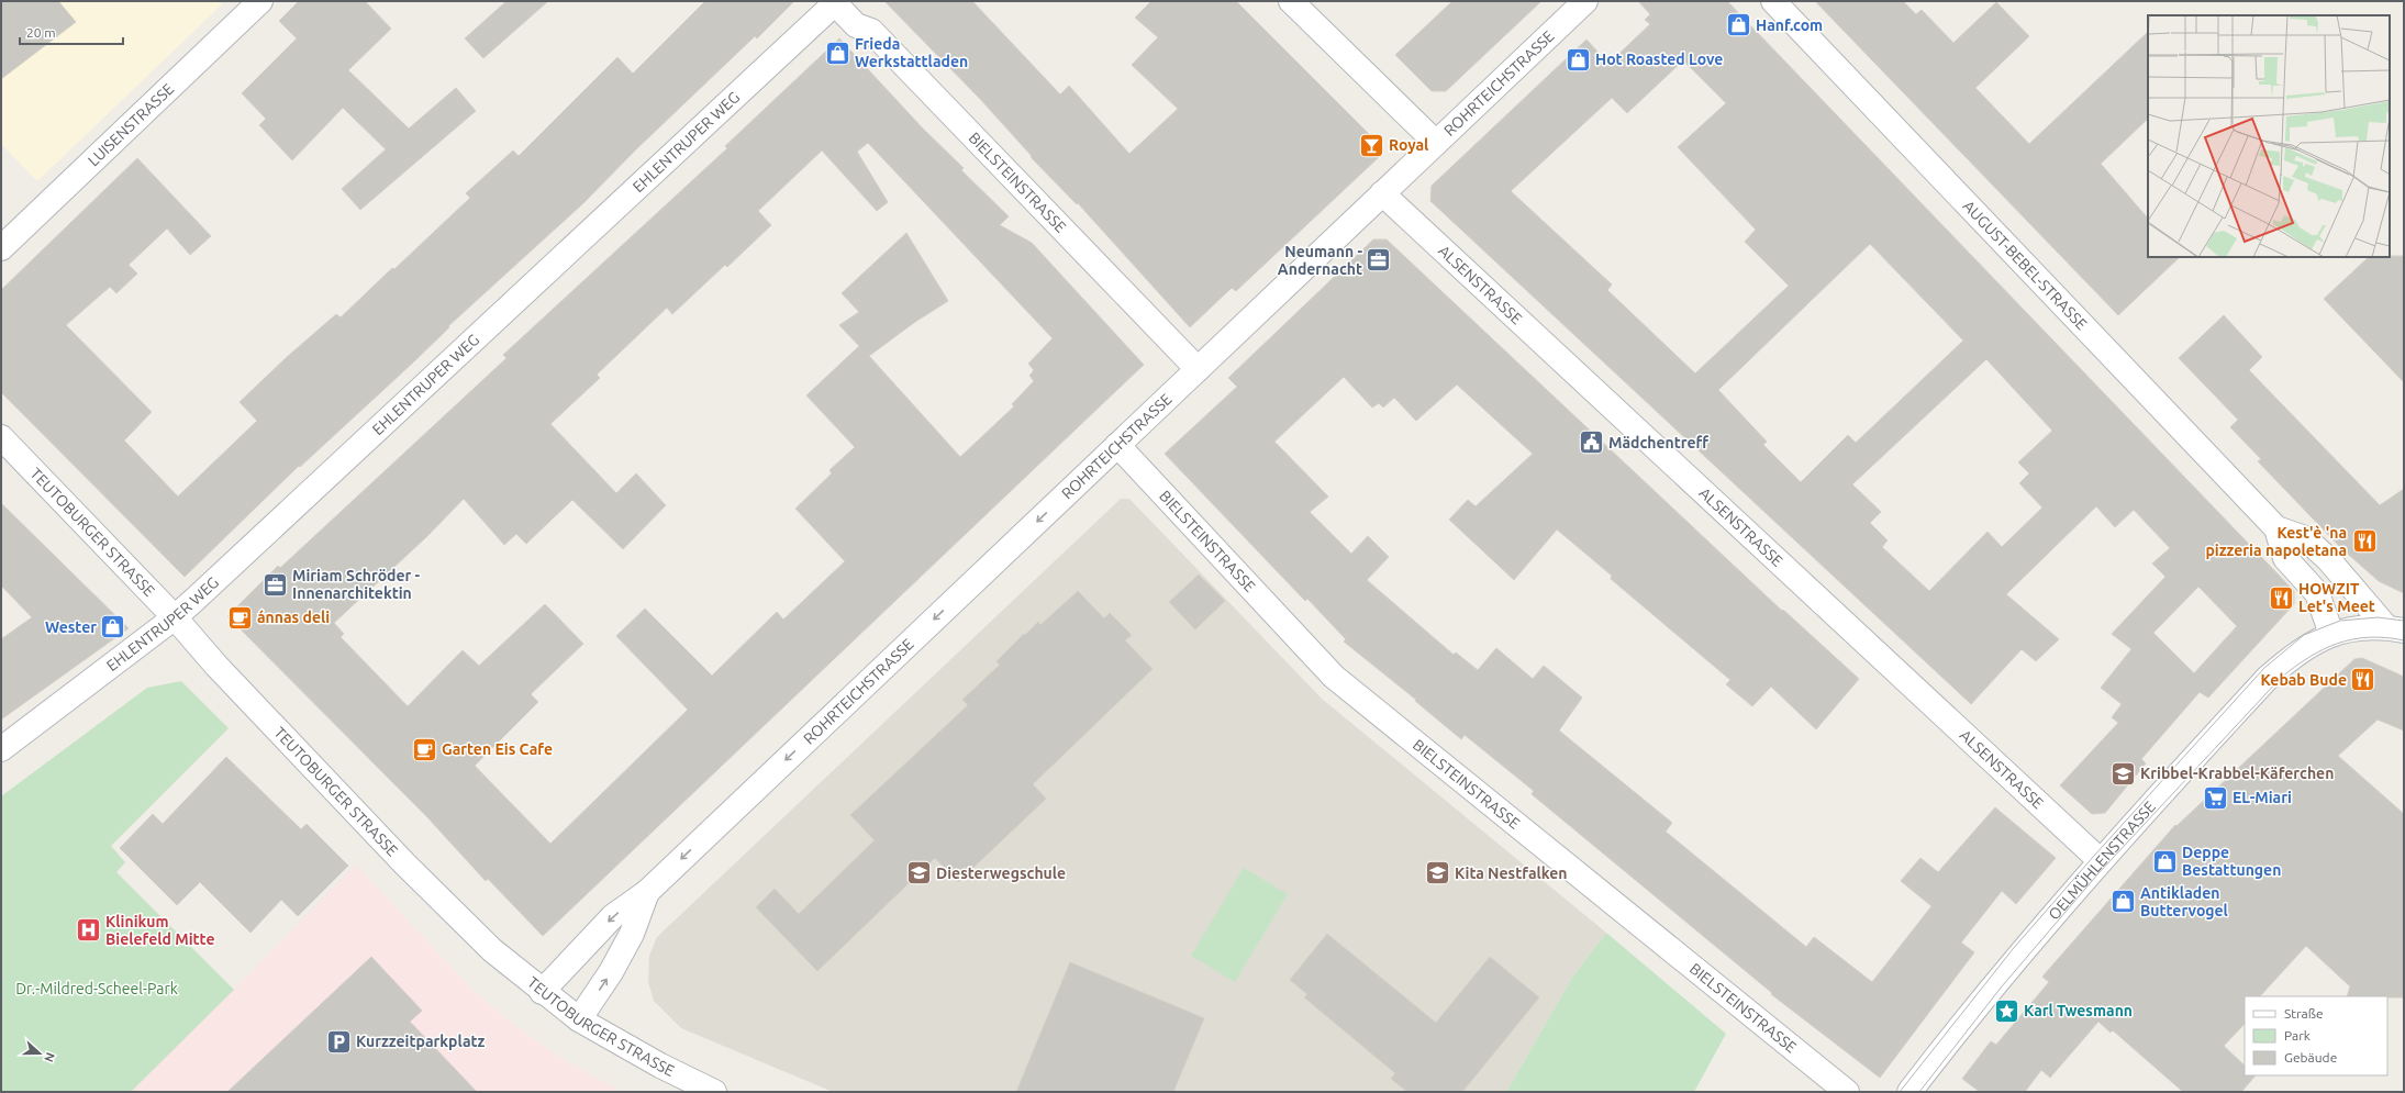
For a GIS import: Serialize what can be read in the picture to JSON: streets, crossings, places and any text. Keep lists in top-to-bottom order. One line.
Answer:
{"streets":{"street":["ROHRTEICHSTRASSE","LUISENSTRASSE","EHLENTRUPER WEG","BIELSTEINSTRASSE","AUGUST-BEBEL-STRASSE","ALSENSTRASSE","TEUTOBURGER STRASSE","OELMÜHLENSTRASSE"]},"crossings":[["ROHRTEICHSTRASSE","BIELSTEINSTRASSE"],["ROHRTEICHSTRASSE","ALSENSTRASSE"],["ROHRTEICHSTRASSE","TEUTOBURGER STRASSE"],["EHLENTRUPER WEG","BIELSTEINSTRASSE"],["EHLENTRUPER WEG","TEUTOBURGER STRASSE"],["AUGUST-BEBEL-STRASSE","OELMÜHLENSTRASSE"],["ALSENSTRASSE","OELMÜHLENSTRASSE"]],"parks":["Dr.-Mildred-Scheel-Park"],"places":{"shop":["Hanf.com","Frieda Werkstattladen","Hot Roasted Love","Wester","Deppe Bestattungen","Antikladen Buttervogel"],"bar":["Royal"],"office":["Neumann - Andernacht","Miriam Schröder - Innenarchitektin"],"public building":["Mädchentreff"],"restaurant":["Kest'è 'na pizzeria napoletana","HOWZIT Let's Meet","Kebab Bude"],"cafe":["ánnas deli","Garten Eis Cafe"],"school or university":["Kribbel-Krabbel-Käferchen","Diesterwegschule","Kita Nestfalken"],"supermarket":["EL-Miari"],"hospital":["Klinikum Bielefeld Mitte"],"place":["Karl Twesmann"],"parking":["Kurzzeitparkplatz"]},"legend":["Straße","Park","Gebäude"],"scale_bar":"20 m","north":"right"}
